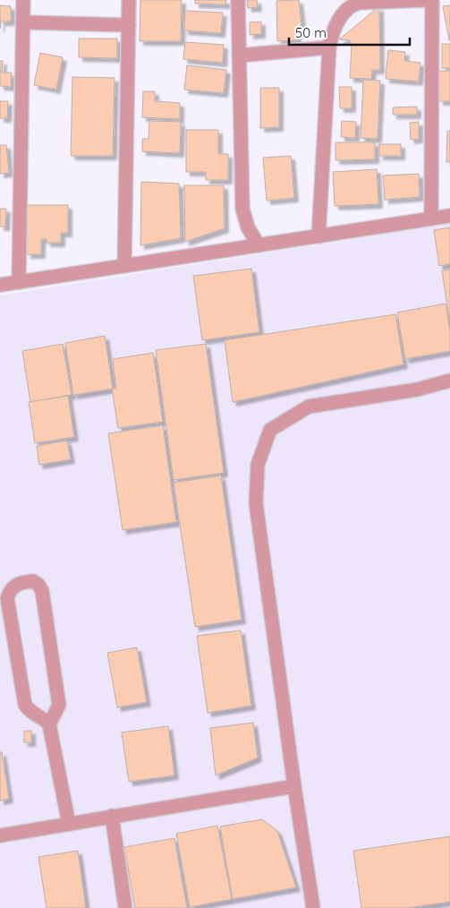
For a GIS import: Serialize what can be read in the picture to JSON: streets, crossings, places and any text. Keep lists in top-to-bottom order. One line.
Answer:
{"scale_bar":"50 m"}
